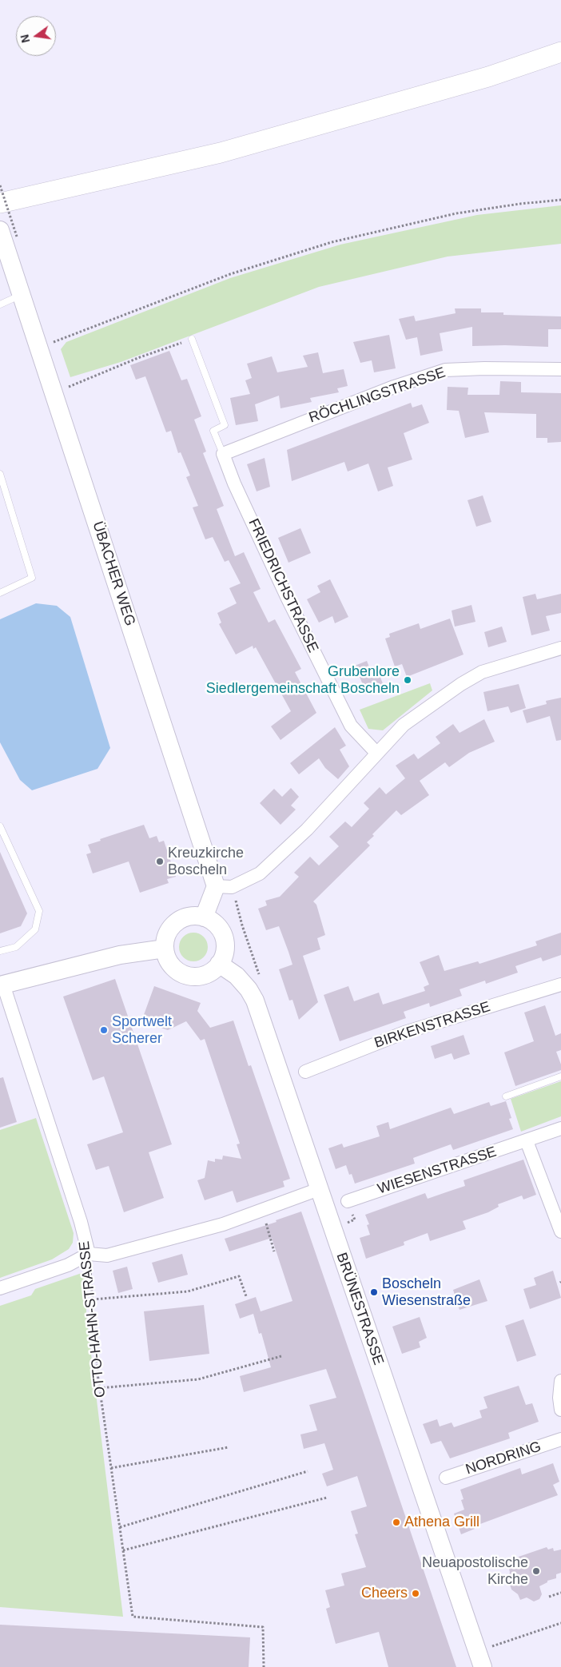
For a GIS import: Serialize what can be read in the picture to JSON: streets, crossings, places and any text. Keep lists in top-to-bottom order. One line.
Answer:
{"streets":{"street":["RÖCHLINGSTRASSE","ÜBACHER WEG","FRIEDRICHSTRASSE","BIRKENSTRASSE","WIESENSTRASSE","BRÜNESTRASSE","OTTO-HAHN-STRASSE","NORDRING"]},"crossings":[["RÖCHLINGSTRASSE","FRIEDRICHSTRASSE"]],"places":["Grubenlore Siedlergemeinschaft Boscheln","Kreuzkirche Boscheln","Sportwelt Scherer","Boscheln Wiesenstraße","Athena Grill","Neuapostolische Kirche","Cheers"],"north":"left"}
